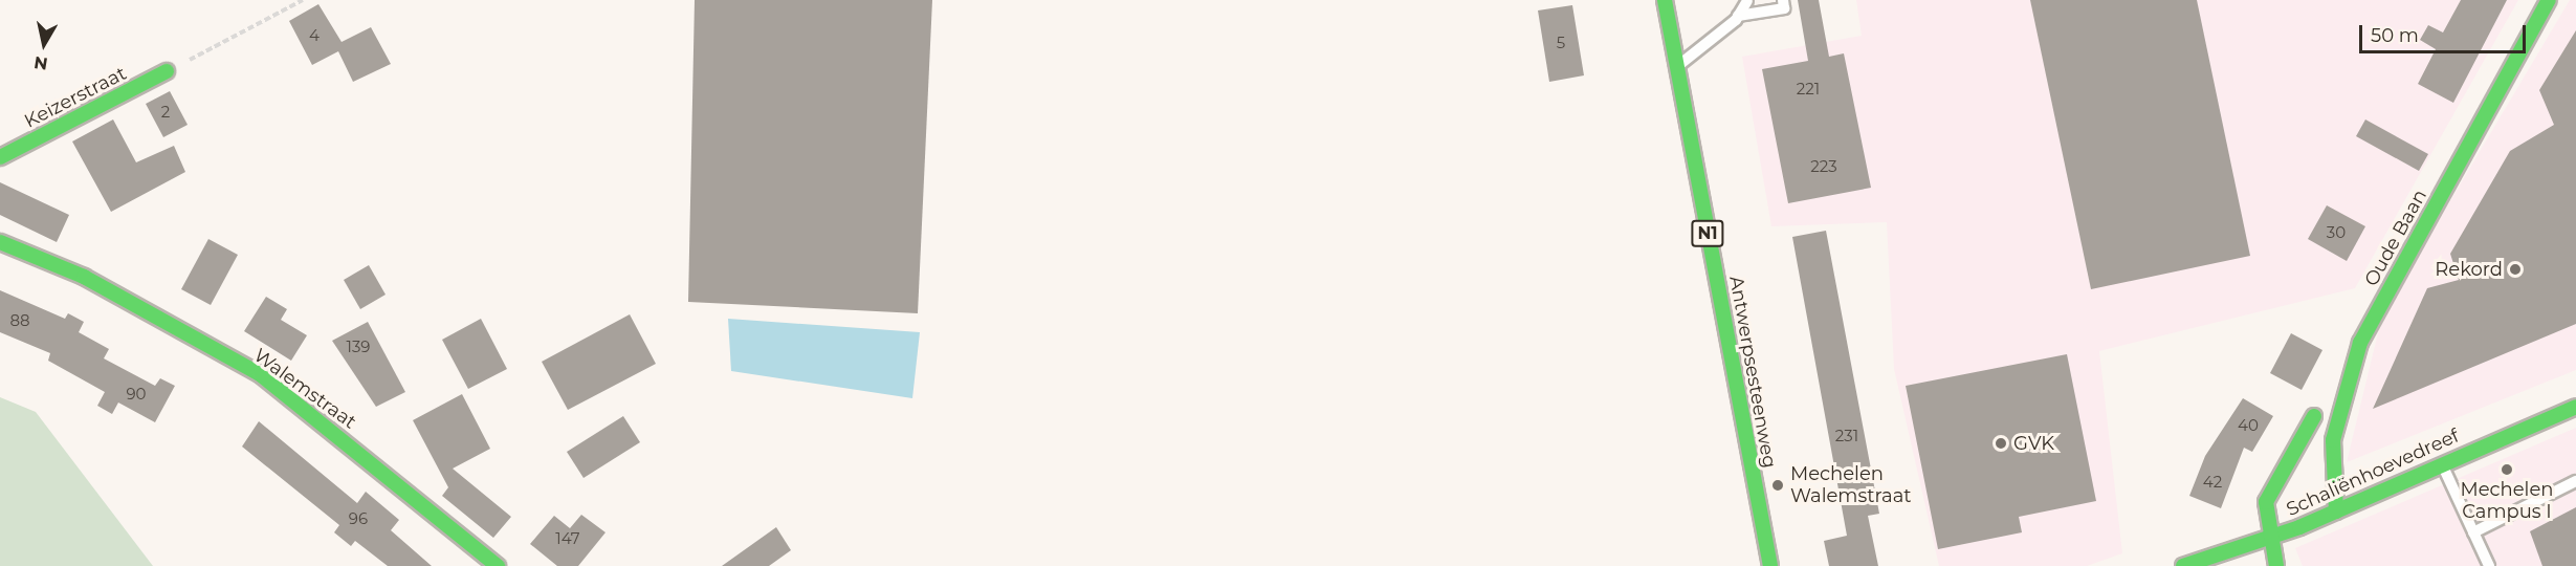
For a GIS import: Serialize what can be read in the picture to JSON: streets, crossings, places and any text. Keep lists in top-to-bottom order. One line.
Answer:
{"streets":{"street":["Keizerstraat","N1","Oude Baan","Antwerpsesteenweg","Walemstraat","Schaliënhoevedreef"]},"crossings":[["Oude Baan","Schaliënhoevedreef"]],"places":["Rekord","GVK","Mechelen Campus I","Mechelen Walemstraat"],"house_numbers":["4","5","221","2","223","30","88","139","90","40","231","42","96","147"],"scale_bar":"50 m","north":"bottom"}
